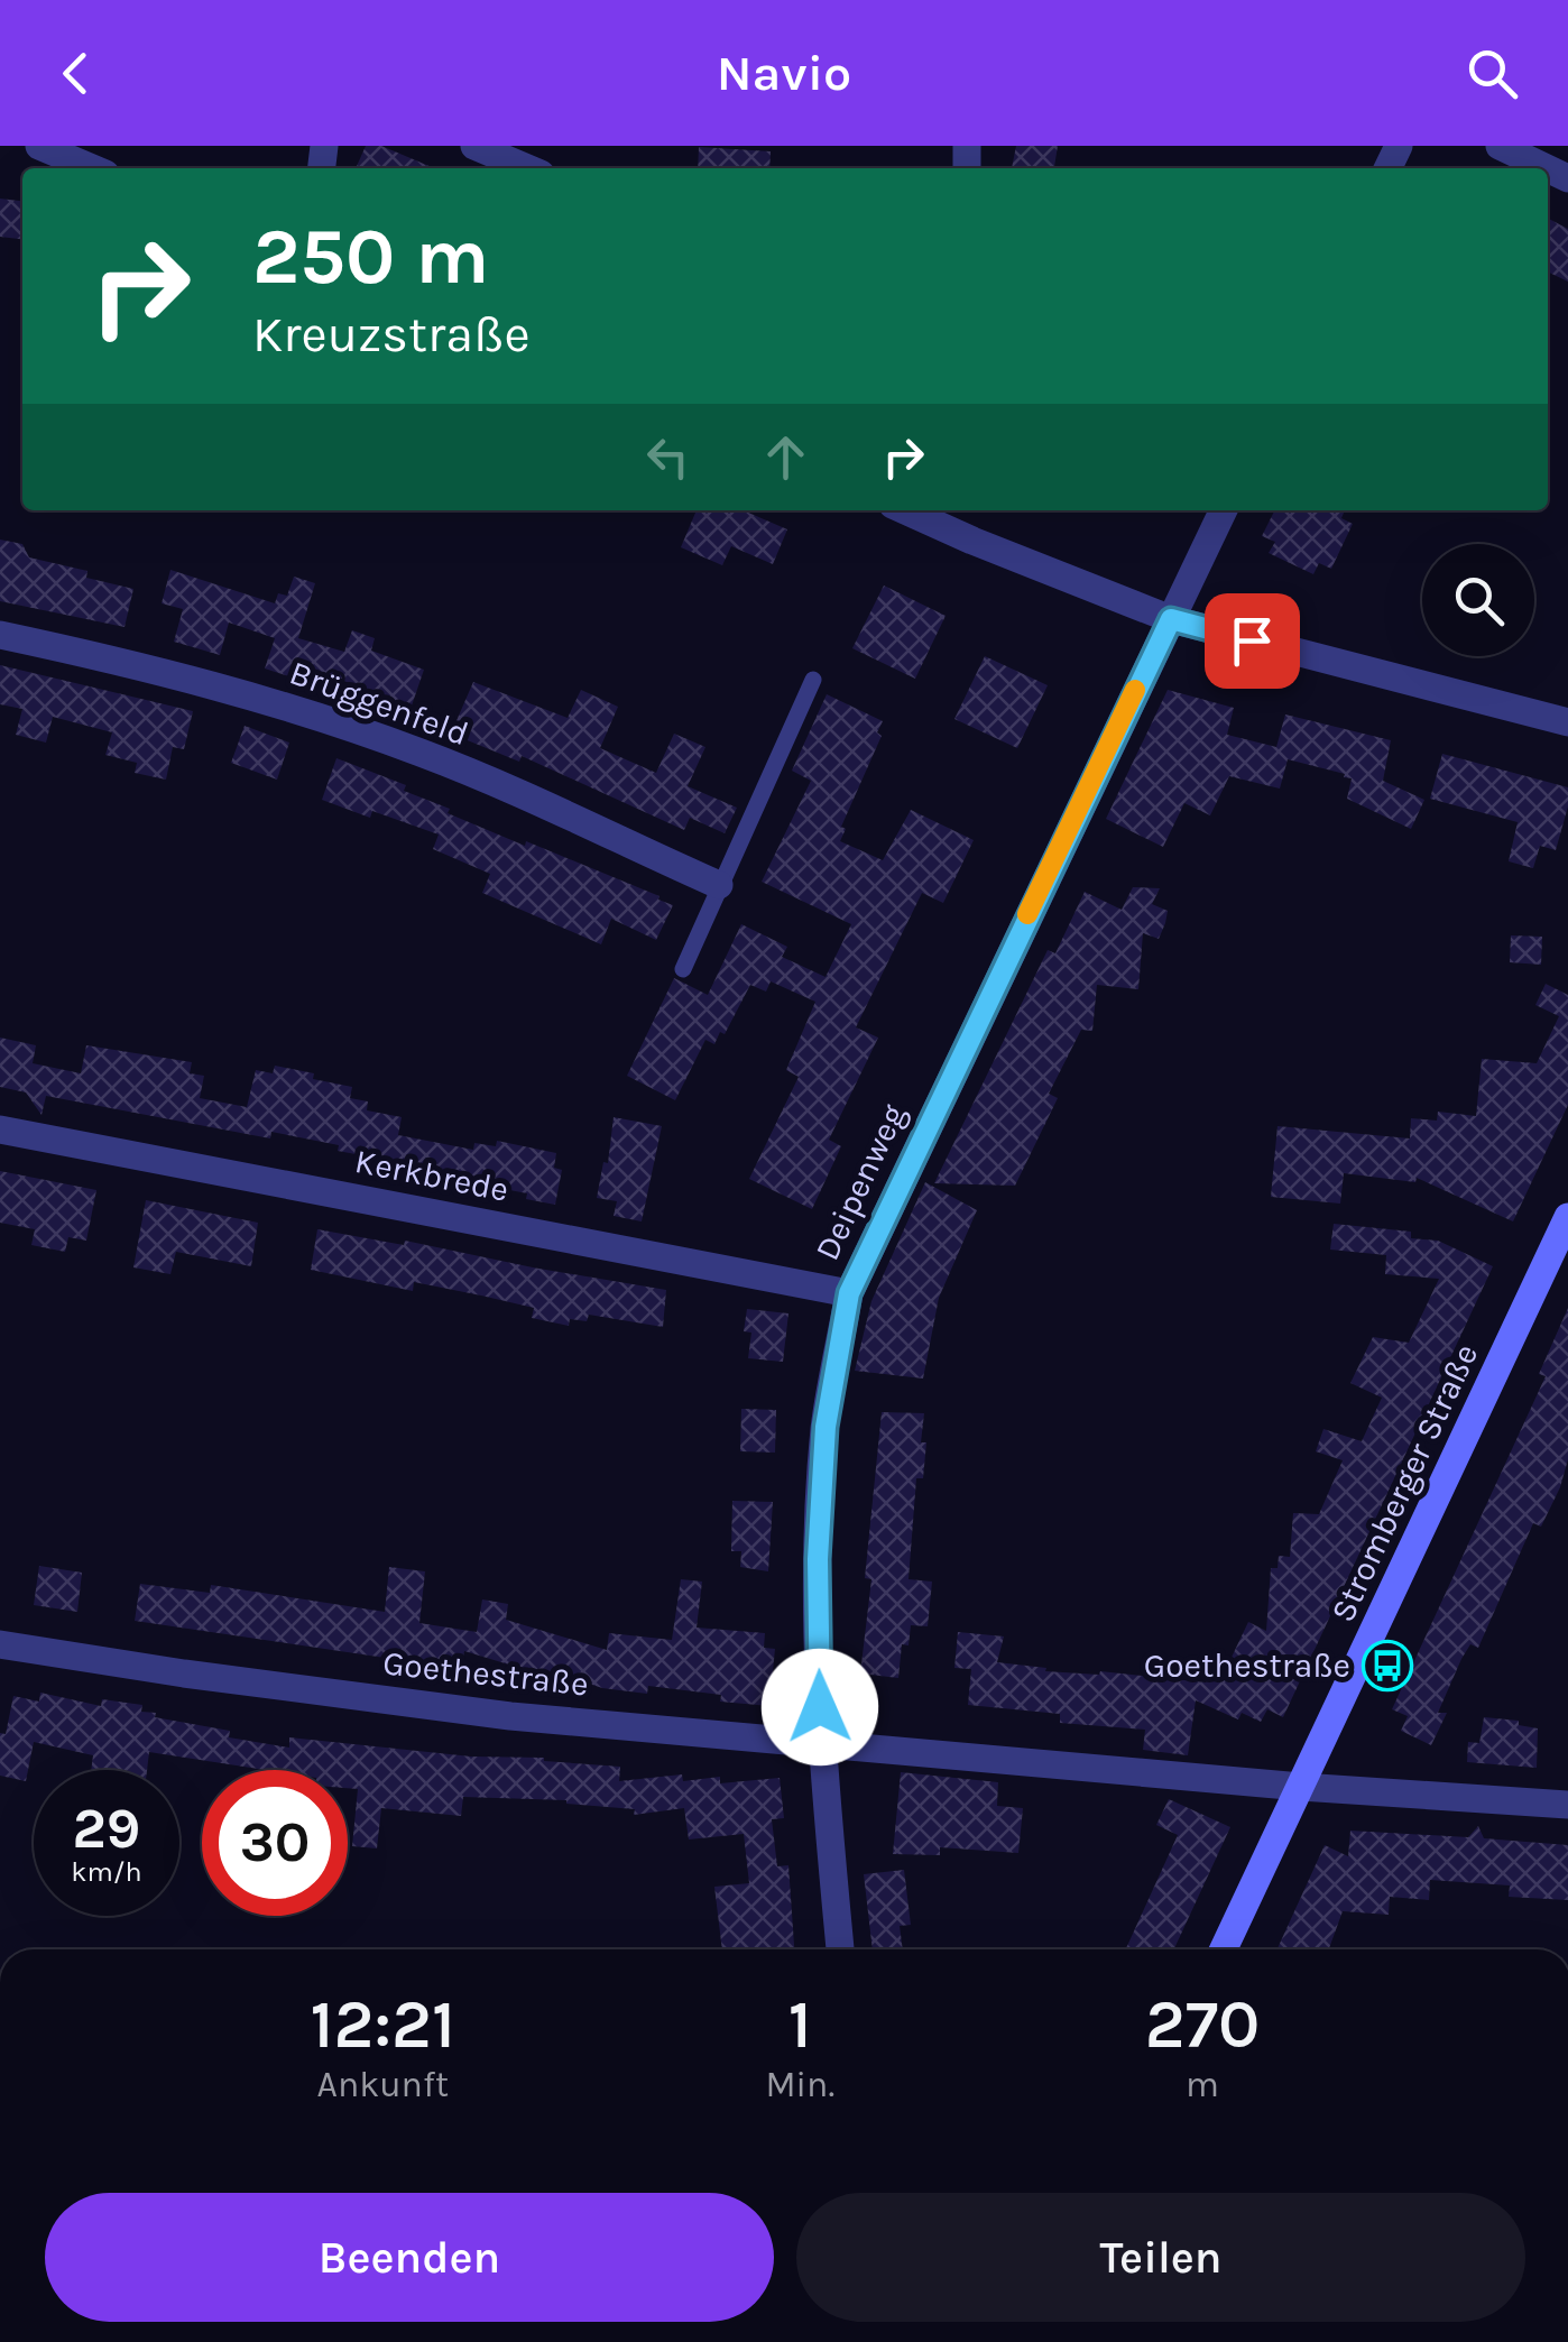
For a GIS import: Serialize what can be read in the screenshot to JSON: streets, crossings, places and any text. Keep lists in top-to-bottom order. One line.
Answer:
{"streets":{"main road":["Stromberger Straße"],"street":["Brüggenfeld","Kerkbrede","Deipenweg","Goethestraße"]},"crossings":[["Kerkbrede","Deipenweg"],["Deipenweg","Goethestraße"],["Stromberger Straße","Goethestraße"]],"places":{"bus stop":["Goethestraße"]},"page":{"header":"Navio","turn":["250 m","Kreuzstraße"],"speed":"29 km/h","limit":"30","eta":["12:21","Ankunft","1","Min.","270","m"],"buttons":["Beenden","Teilen"]}}
